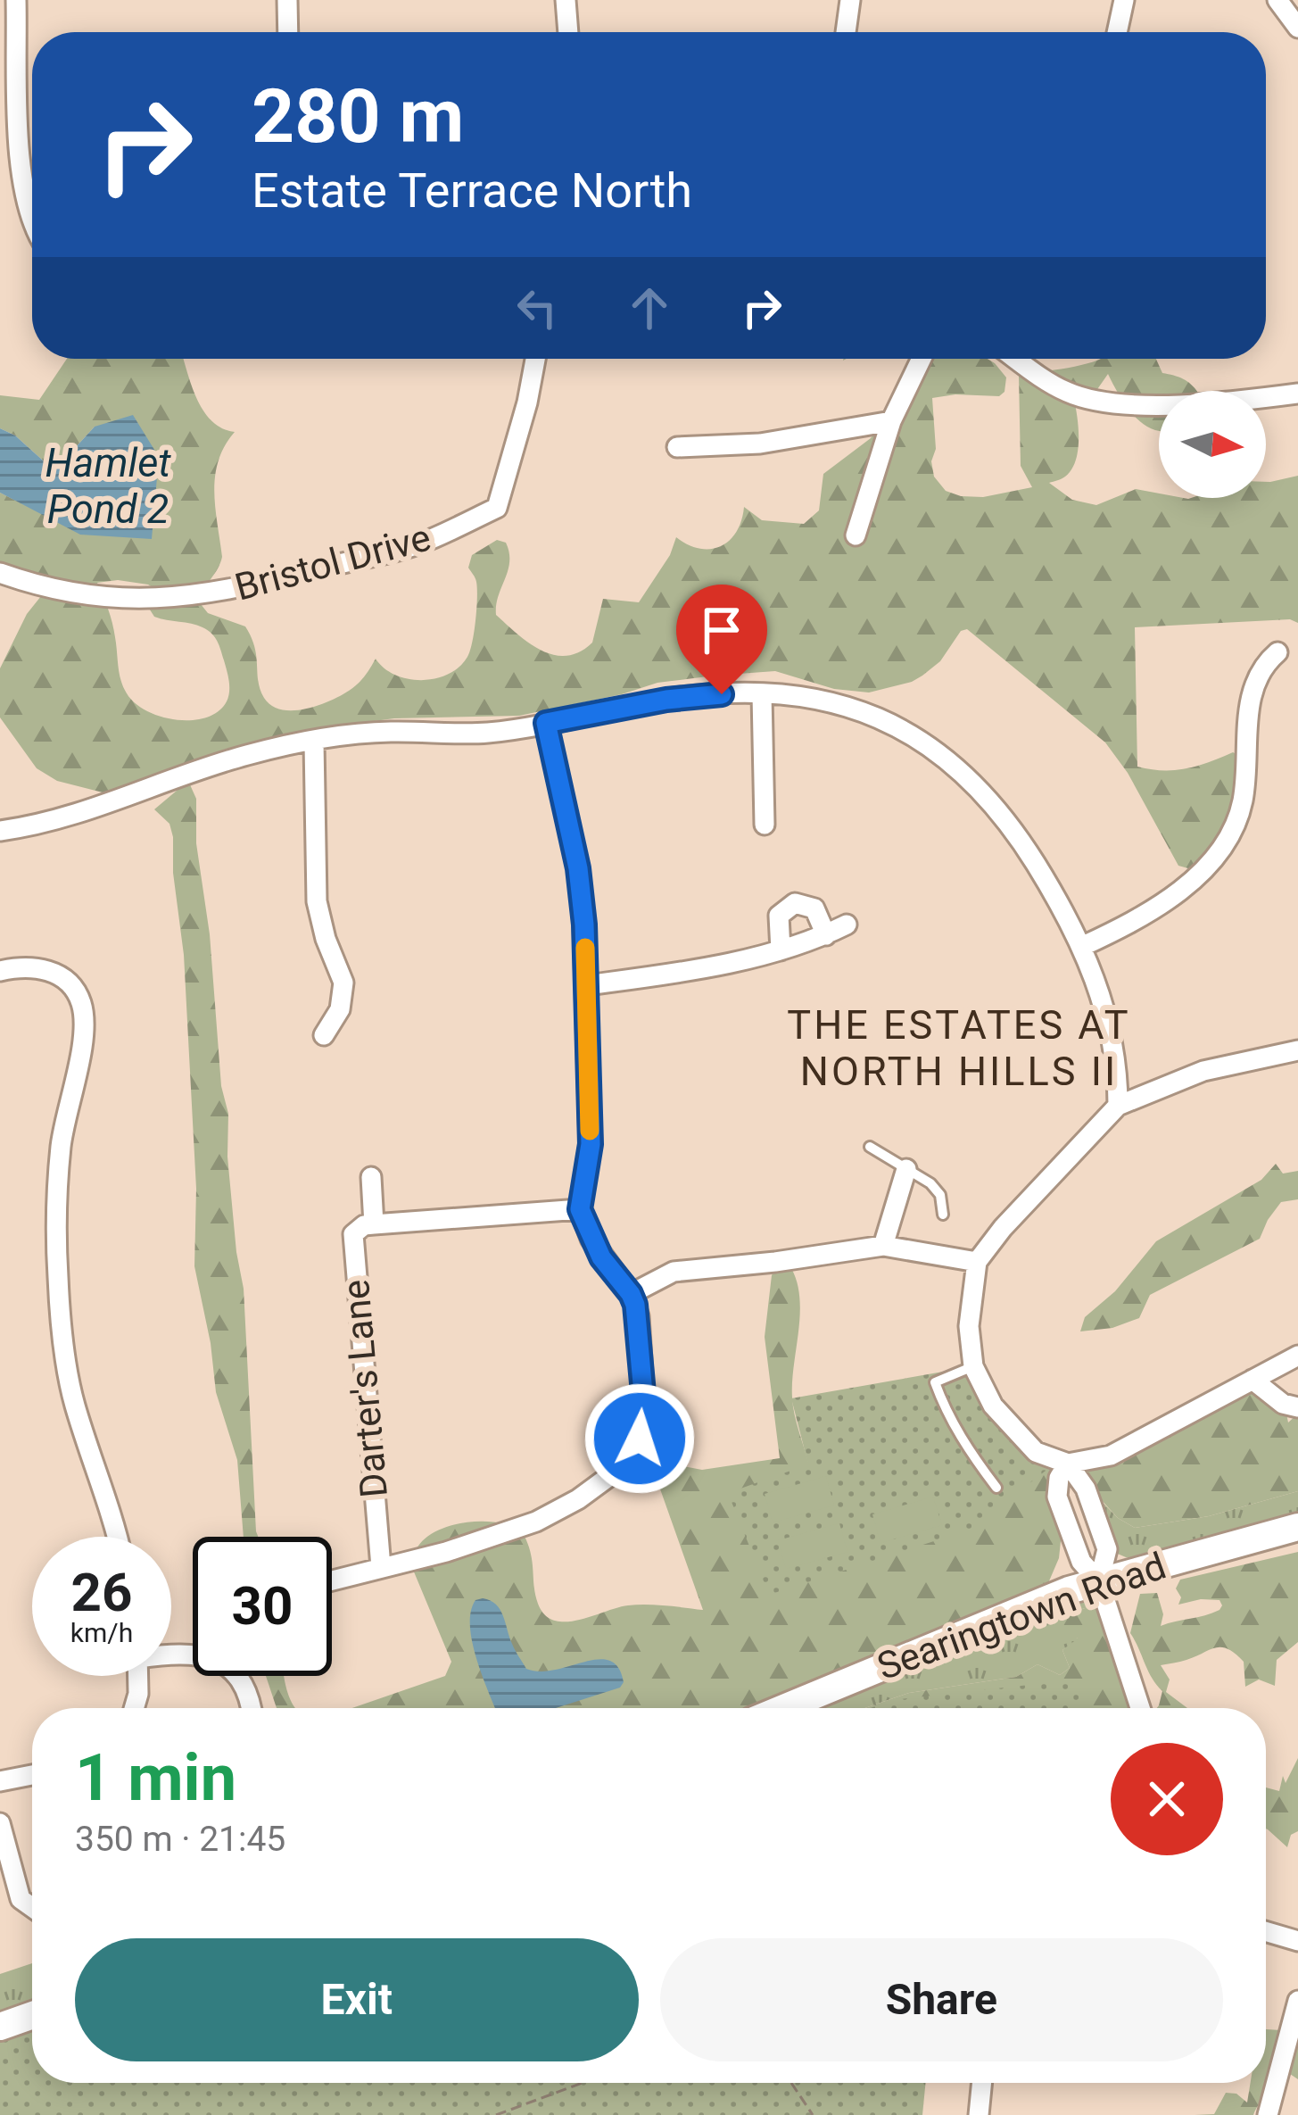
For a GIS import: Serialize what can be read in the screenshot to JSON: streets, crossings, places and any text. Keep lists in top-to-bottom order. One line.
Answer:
{"streets":{"main road":["Searingtown Road"],"street":["Bristol Drive","Darter's Lane"]},"districts":["THE ESTATES AT NORTH HILLS II"],"water":["Hamlet Pond 2"],"north":"right","page":{"turn":["280 m","Estate Terrace North"],"speed":"26 km/h","limit":"30","heading":["1 min","350 m · 21:45"],"buttons":["Exit","Share"]}}
